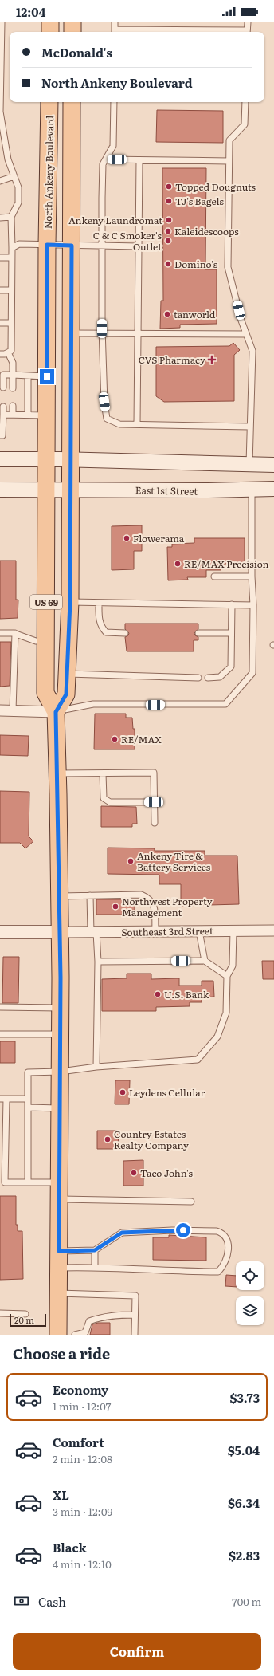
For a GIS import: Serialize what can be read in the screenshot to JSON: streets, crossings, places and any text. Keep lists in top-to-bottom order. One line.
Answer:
{"streets":{"main road":["North Ankeny Boulevard","East 1st Street","US 69"],"street":["Southeast 3rd Street"]},"crossings":[["North Ankeny Boulevard","East 1st Street"],["North Ankeny Boulevard","US 69"],["East 1st Street","US 69"],["US 69","Southeast 3rd Street"]],"places":{"other":["Topped Dougnuts","TJ's Bagels","Ankeny Laundromat","Kaleidescoops","C & C Smoker's Outlet","Domino's","tanworld","Flowerama","RE/MAX Precision","RE/MAX","Ankeny Tire & Battery Services","Northwest Property Management","U.S. Bank","Leydens Cellular","Country Estates Realty Company","Taco John's"],"health":["CVS Pharmacy"]},"scale_bar":"20 m","page":{"status":"12:04","banner":["McDonald's","North Ankeny Boulevard"],"scale":"20 m","heading":"Choose a ride","list":[{"name":"Economy","note":"1 min · 12:07","value":"$3.73"},{"name":"Comfort","note":"2 min · 12:08","value":"$5.04"},{"name":"XL","note":"3 min · 12:09","value":"$6.34"},{"name":"Black","note":"4 min · 12:10","value":"$2.83"}],"pay":["Cash","700 m"],"buttons":"Confirm"}}
